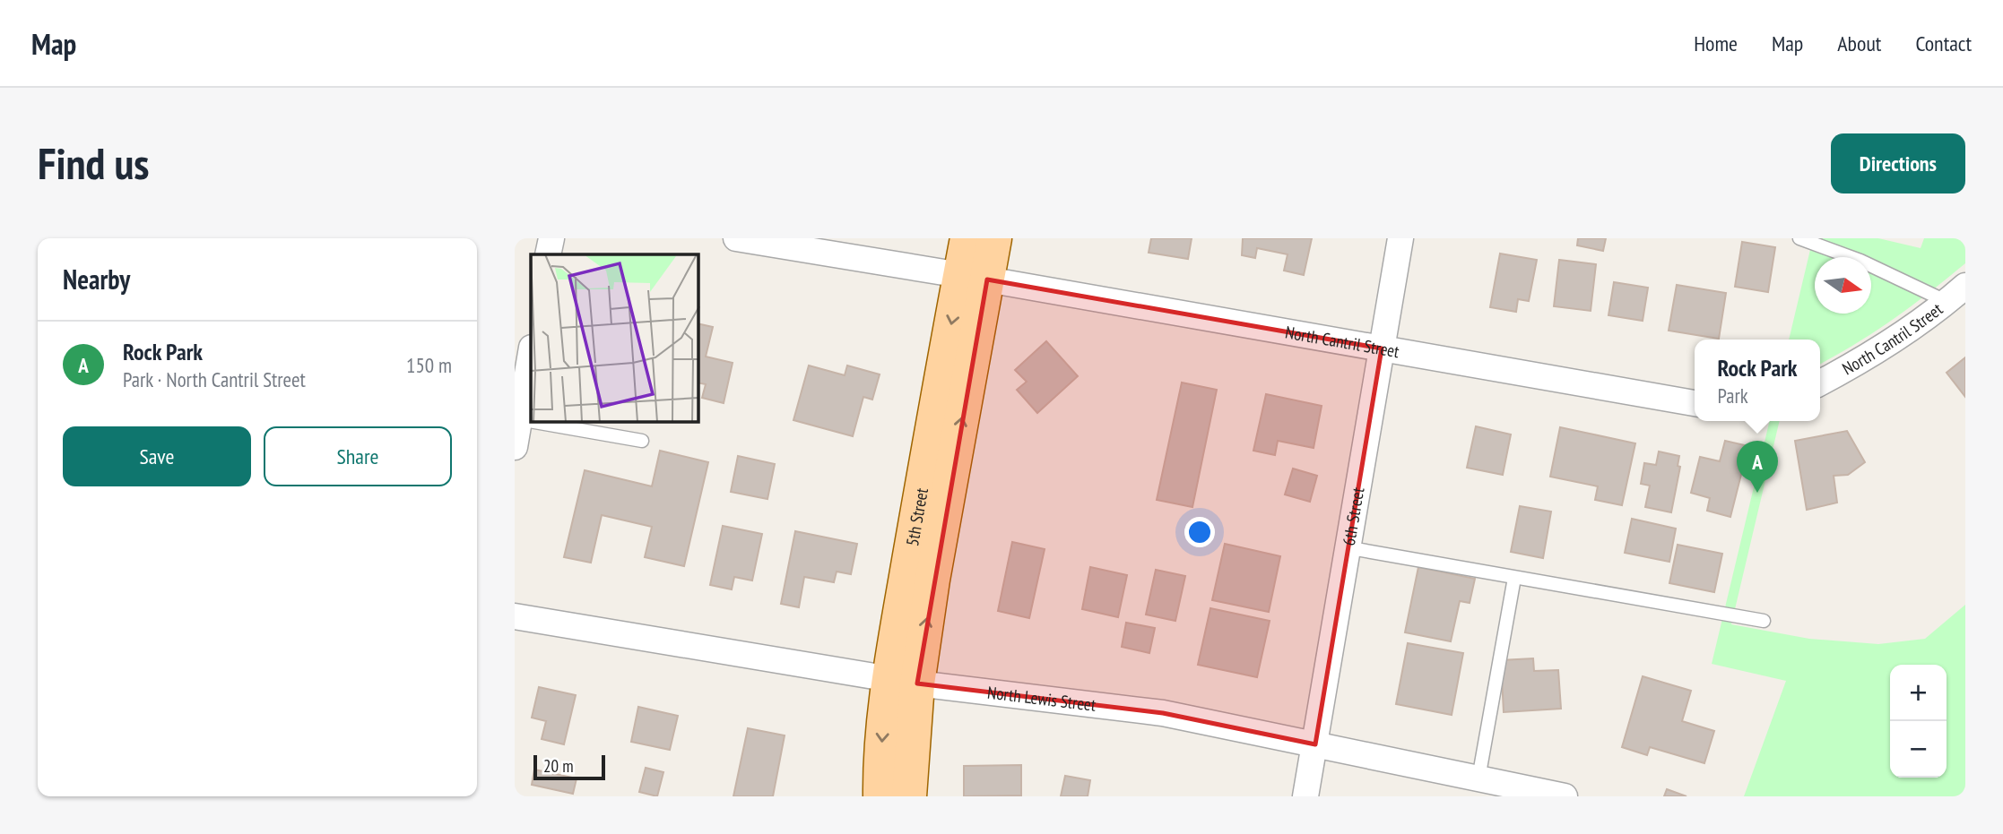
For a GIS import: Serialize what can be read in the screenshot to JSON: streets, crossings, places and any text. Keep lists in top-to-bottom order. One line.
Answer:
{"streets":{"main road":["5th Street"],"street":["North Cantril Street","6th Street","North Lewis Street"]},"crossings":[["North Cantril Street","5th Street"],["North Cantril Street","6th Street"],["5th Street","North Lewis Street"],["6th Street","North Lewis Street"]],"scale_bar":"20 m","north":"right","page":{"header":"Map","nav":["Home","Map","About","Contact"],"buttons":["Directions",["Save","Share"]],"title":"Find us","heading":"Nearby","list":[{"mark":"A","name":"Rock Park","note":"Park · North Cantril Street","value":"150 m"}],"popup":["Rock Park","Park"],"pins":"A","map_buttons":["+","−"],"scale":"20 m"}}
